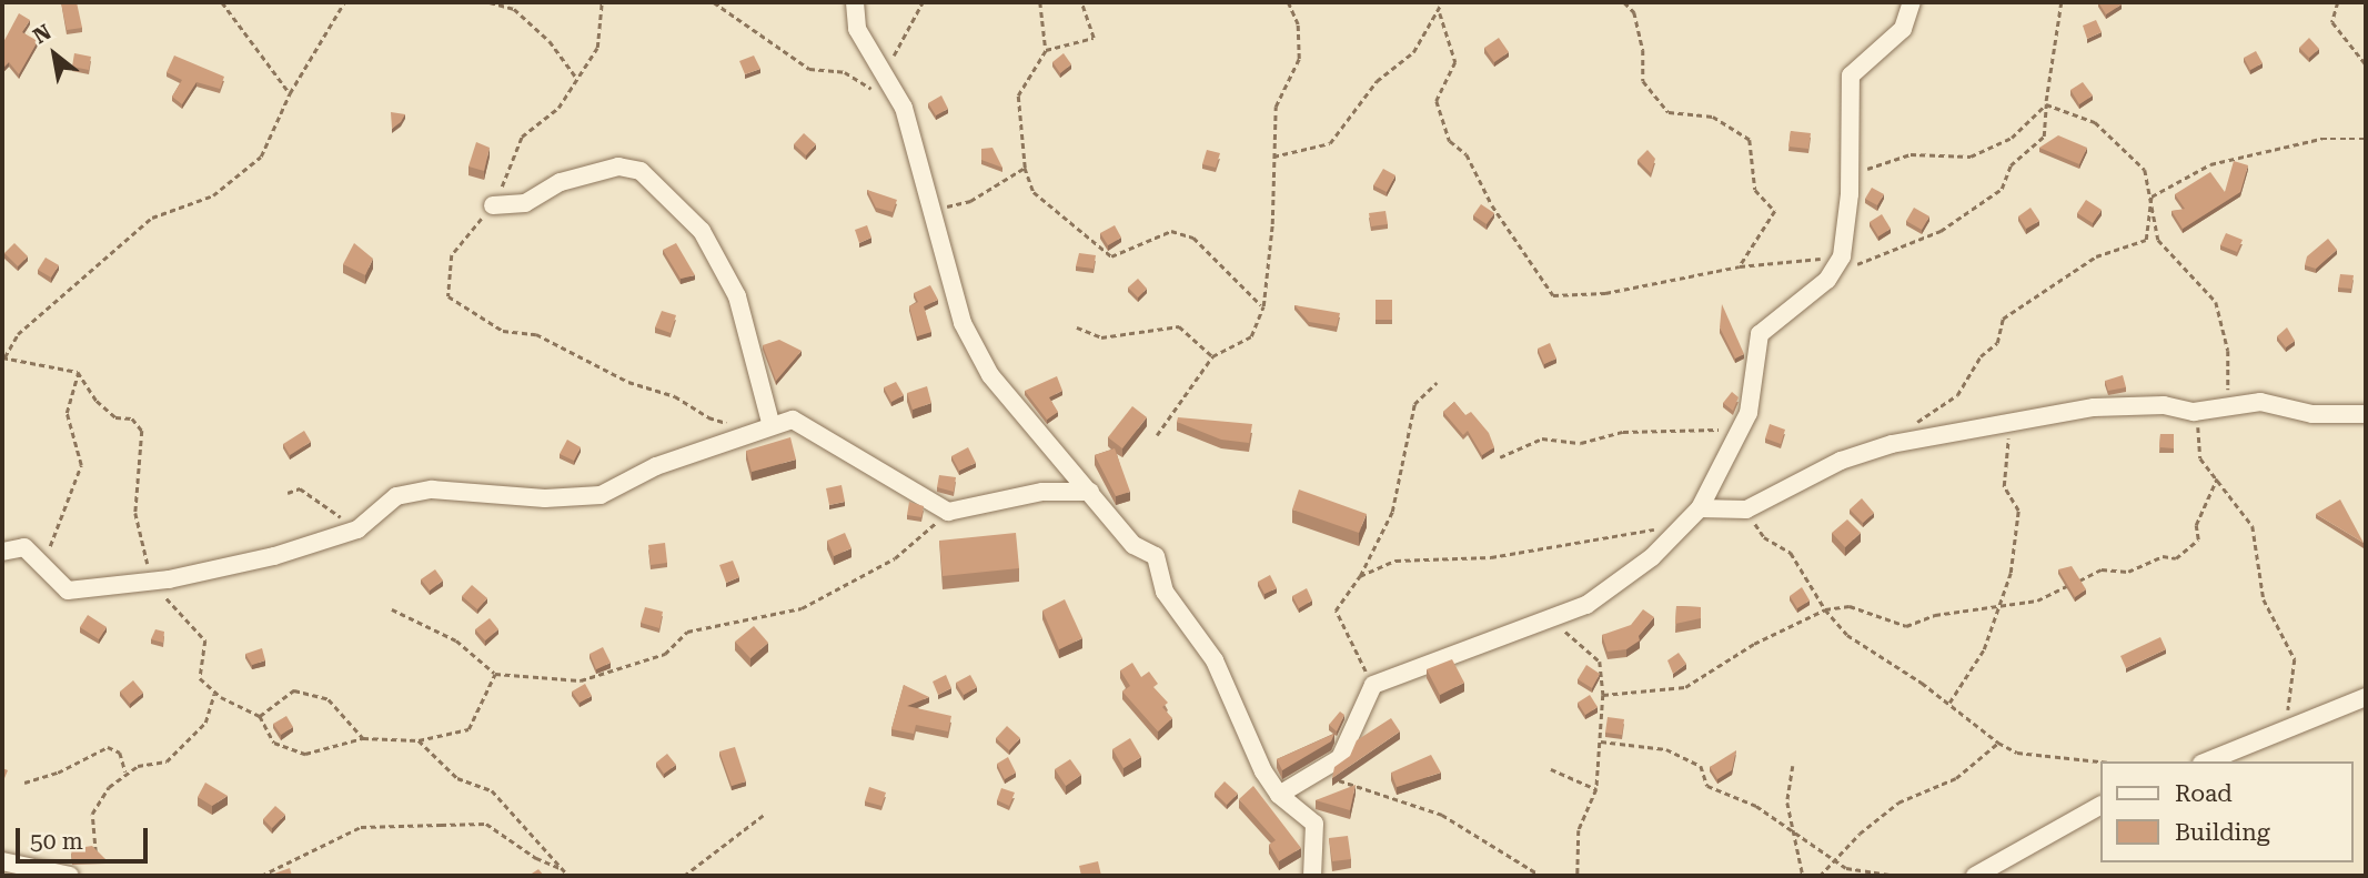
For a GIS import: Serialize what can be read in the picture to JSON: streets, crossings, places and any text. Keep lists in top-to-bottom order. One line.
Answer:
{"legend":["Road","Building"],"scale_bar":"50 m","north":"top left"}
